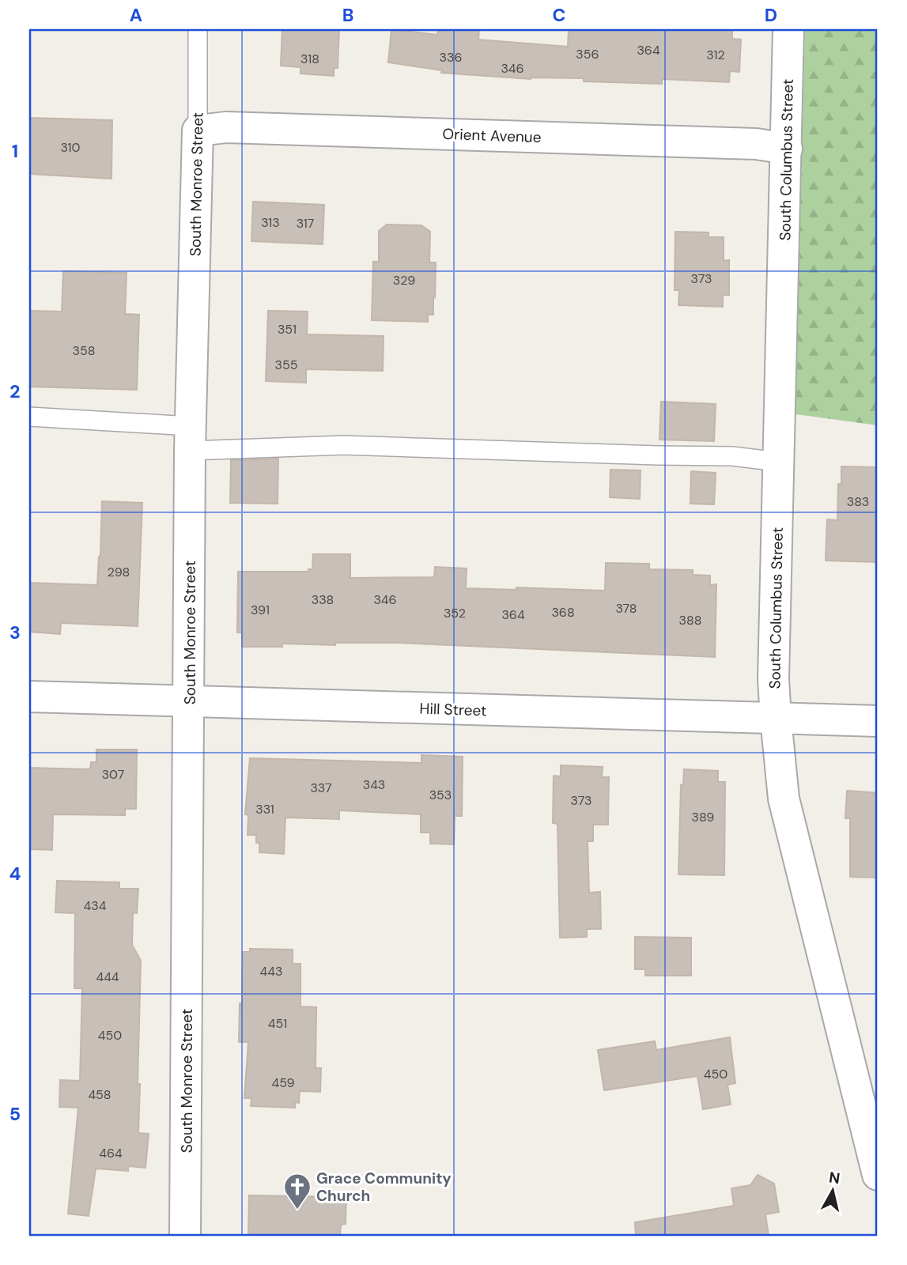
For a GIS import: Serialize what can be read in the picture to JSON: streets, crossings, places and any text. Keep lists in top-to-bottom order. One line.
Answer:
{"streets":{"street":["Orient Avenue","South Columbus Street","South Monroe Street","Hill Street"]},"crossings":[["Orient Avenue","South Columbus Street"],["Orient Avenue","South Monroe Street"],["South Columbus Street","Hill Street"],["South Monroe Street","Hill Street"]],"places":{"church":["Grace Community Church"]},"house_numbers":["364","356","312","336","318","346","310","313","317","373","329","351","358","355","383","298","338","346","378","391","368","352","364","388","307","343","337","353","373","331","389","434","443","444","451","450","450","459","458","464"],"north":"top","grid":{"columns":["A","B","C","D"],"rows":["1","2","3","4","5"]}}
